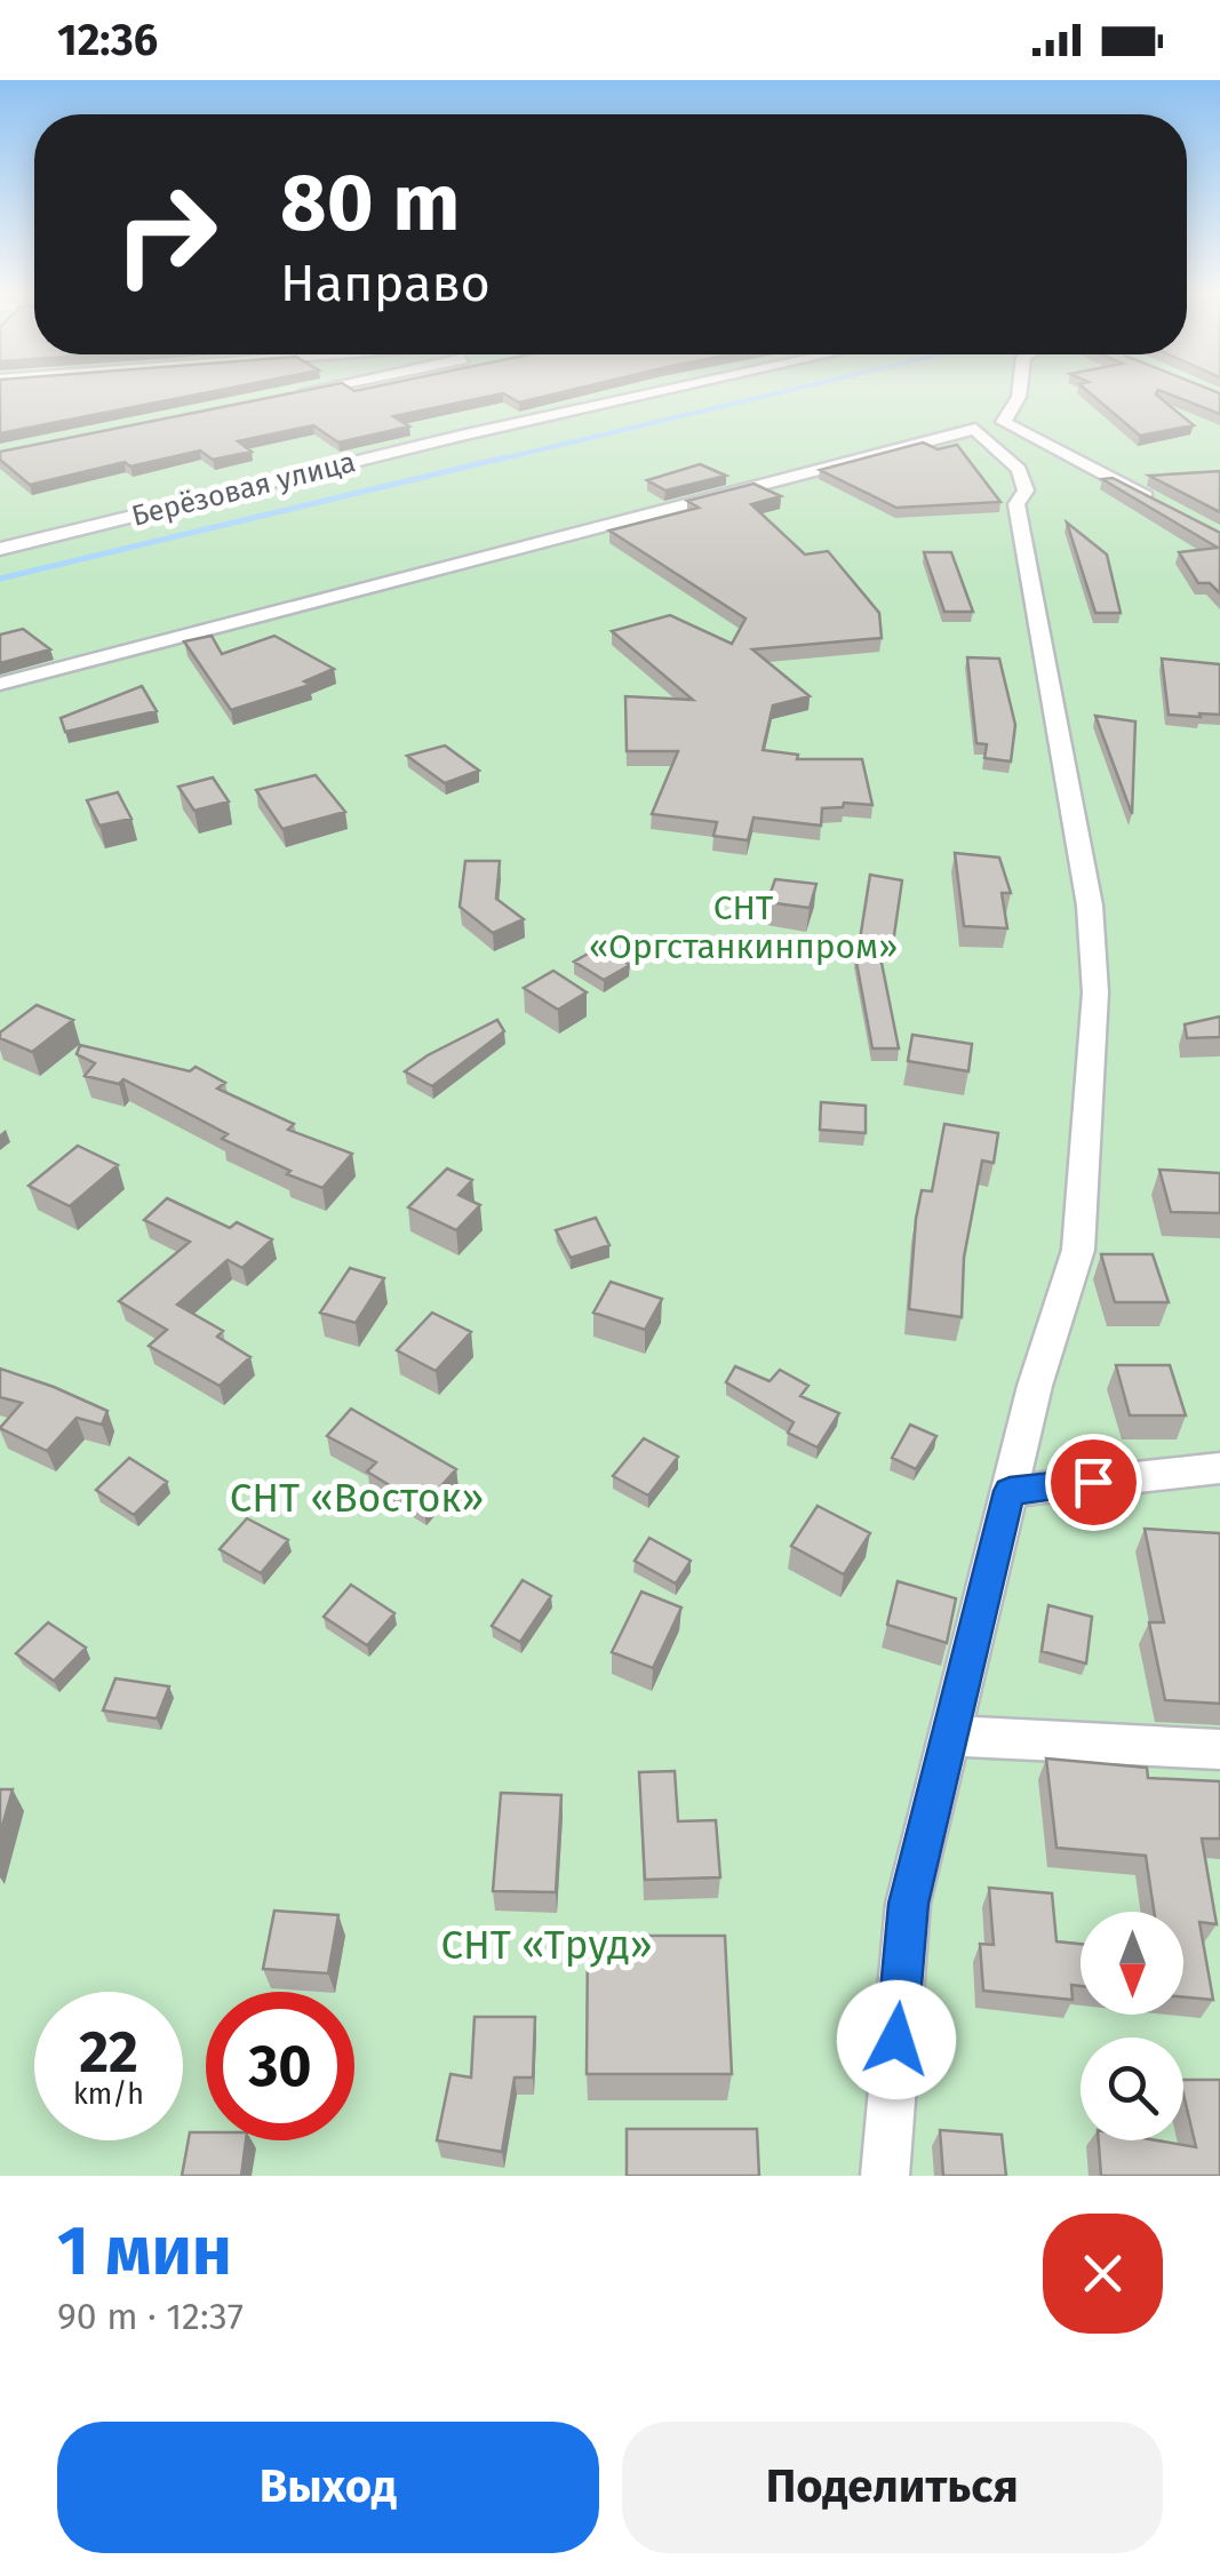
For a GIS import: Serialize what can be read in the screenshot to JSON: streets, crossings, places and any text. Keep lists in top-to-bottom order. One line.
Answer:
{"streets":{"street":["Берёзовая улица"]},"parks":["СНТ «Оргстанкинпром»","СНТ «Восток»","СНТ «Труд»"],"north":"bottom","page":{"status":"12:36","turn":["80 m","Направо"],"speed":"22 km/h","limit":"30","heading":["1 мин","90 m · 12:37"],"buttons":["Выход","Поделиться"]}}
